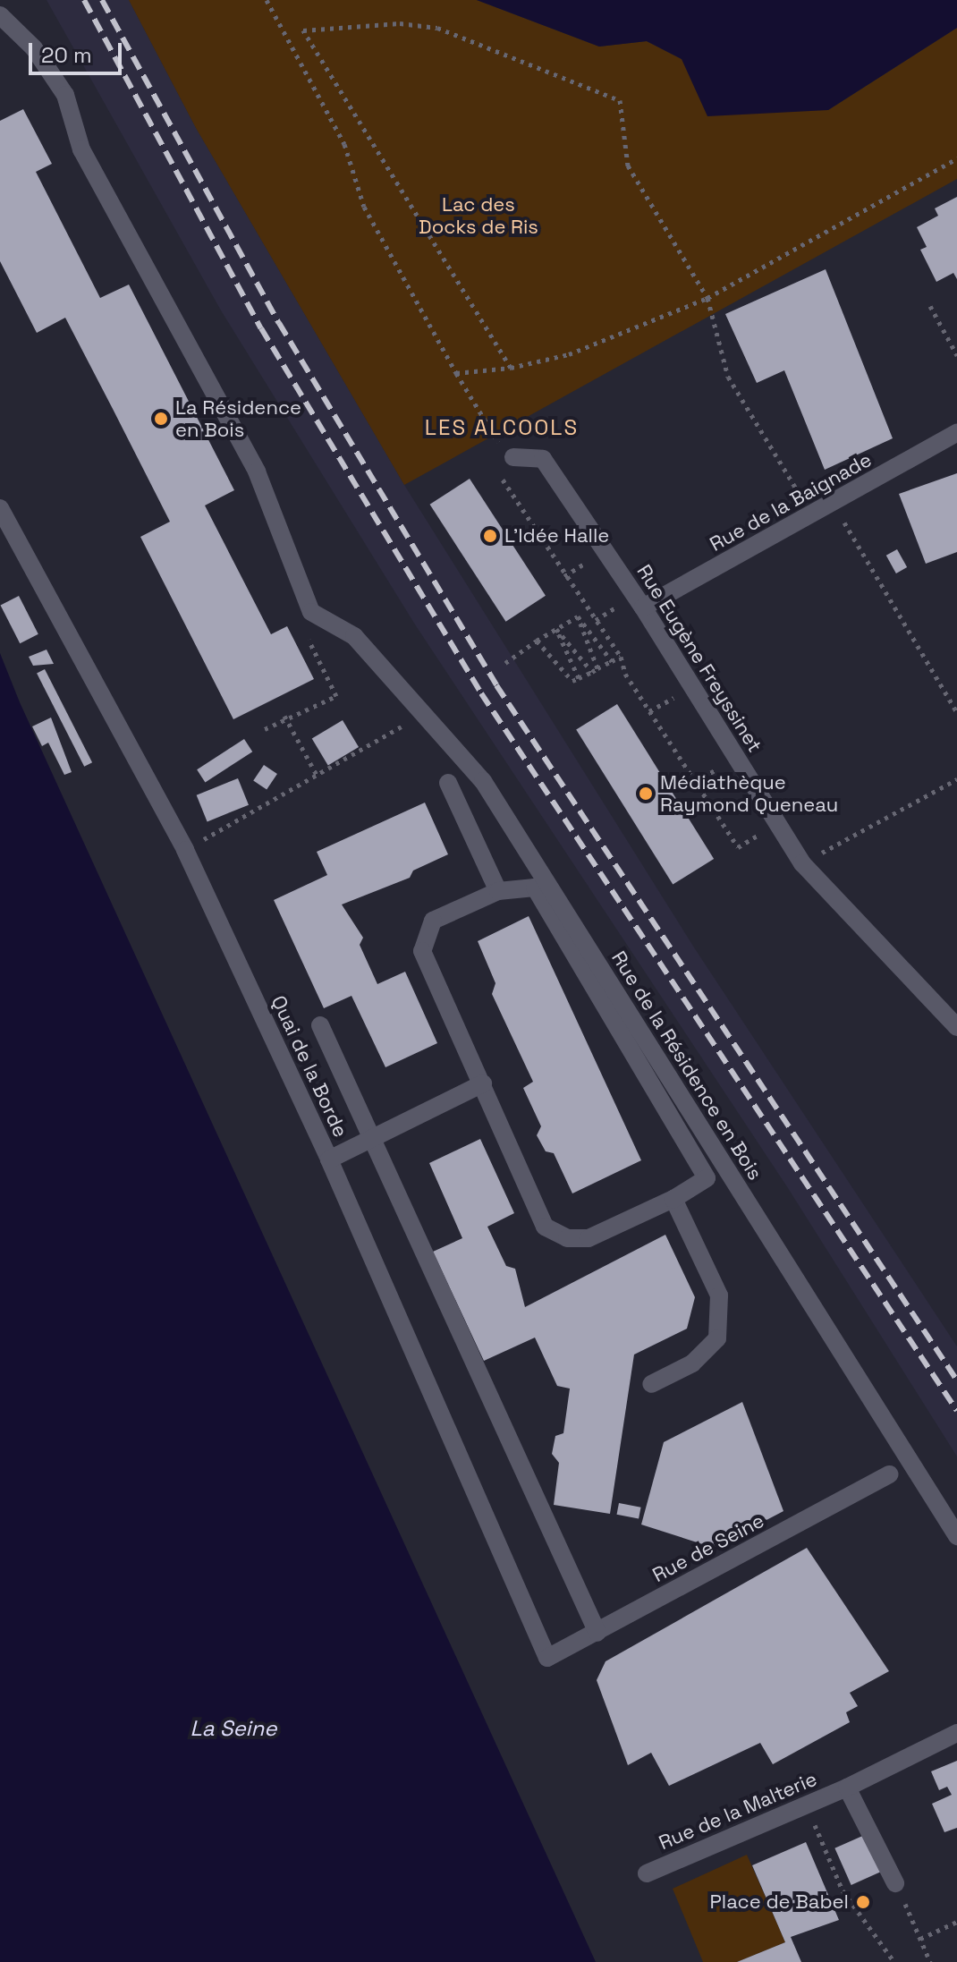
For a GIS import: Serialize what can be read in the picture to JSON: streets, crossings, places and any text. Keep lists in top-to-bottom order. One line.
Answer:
{"streets":{"street":["Rue de la Baignade","Rue Eugène Freyssinet","Rue de la Résidence en Bois","Quai de la Borde","Rue de Seine","Rue de la Malterie"]},"crossings":[["Rue de la Baignade","Rue Eugène Freyssinet"],["Quai de la Borde","Rue de Seine"]],"districts":["LES ALCOOLS"],"water":["La Seine"],"parks":["Lac des Docks de Ris"],"places":["La Résidence en Bois","L'Idée Halle","Médiathèque Raymond Queneau","Place de Babel"],"scale_bar":"20 m"}
